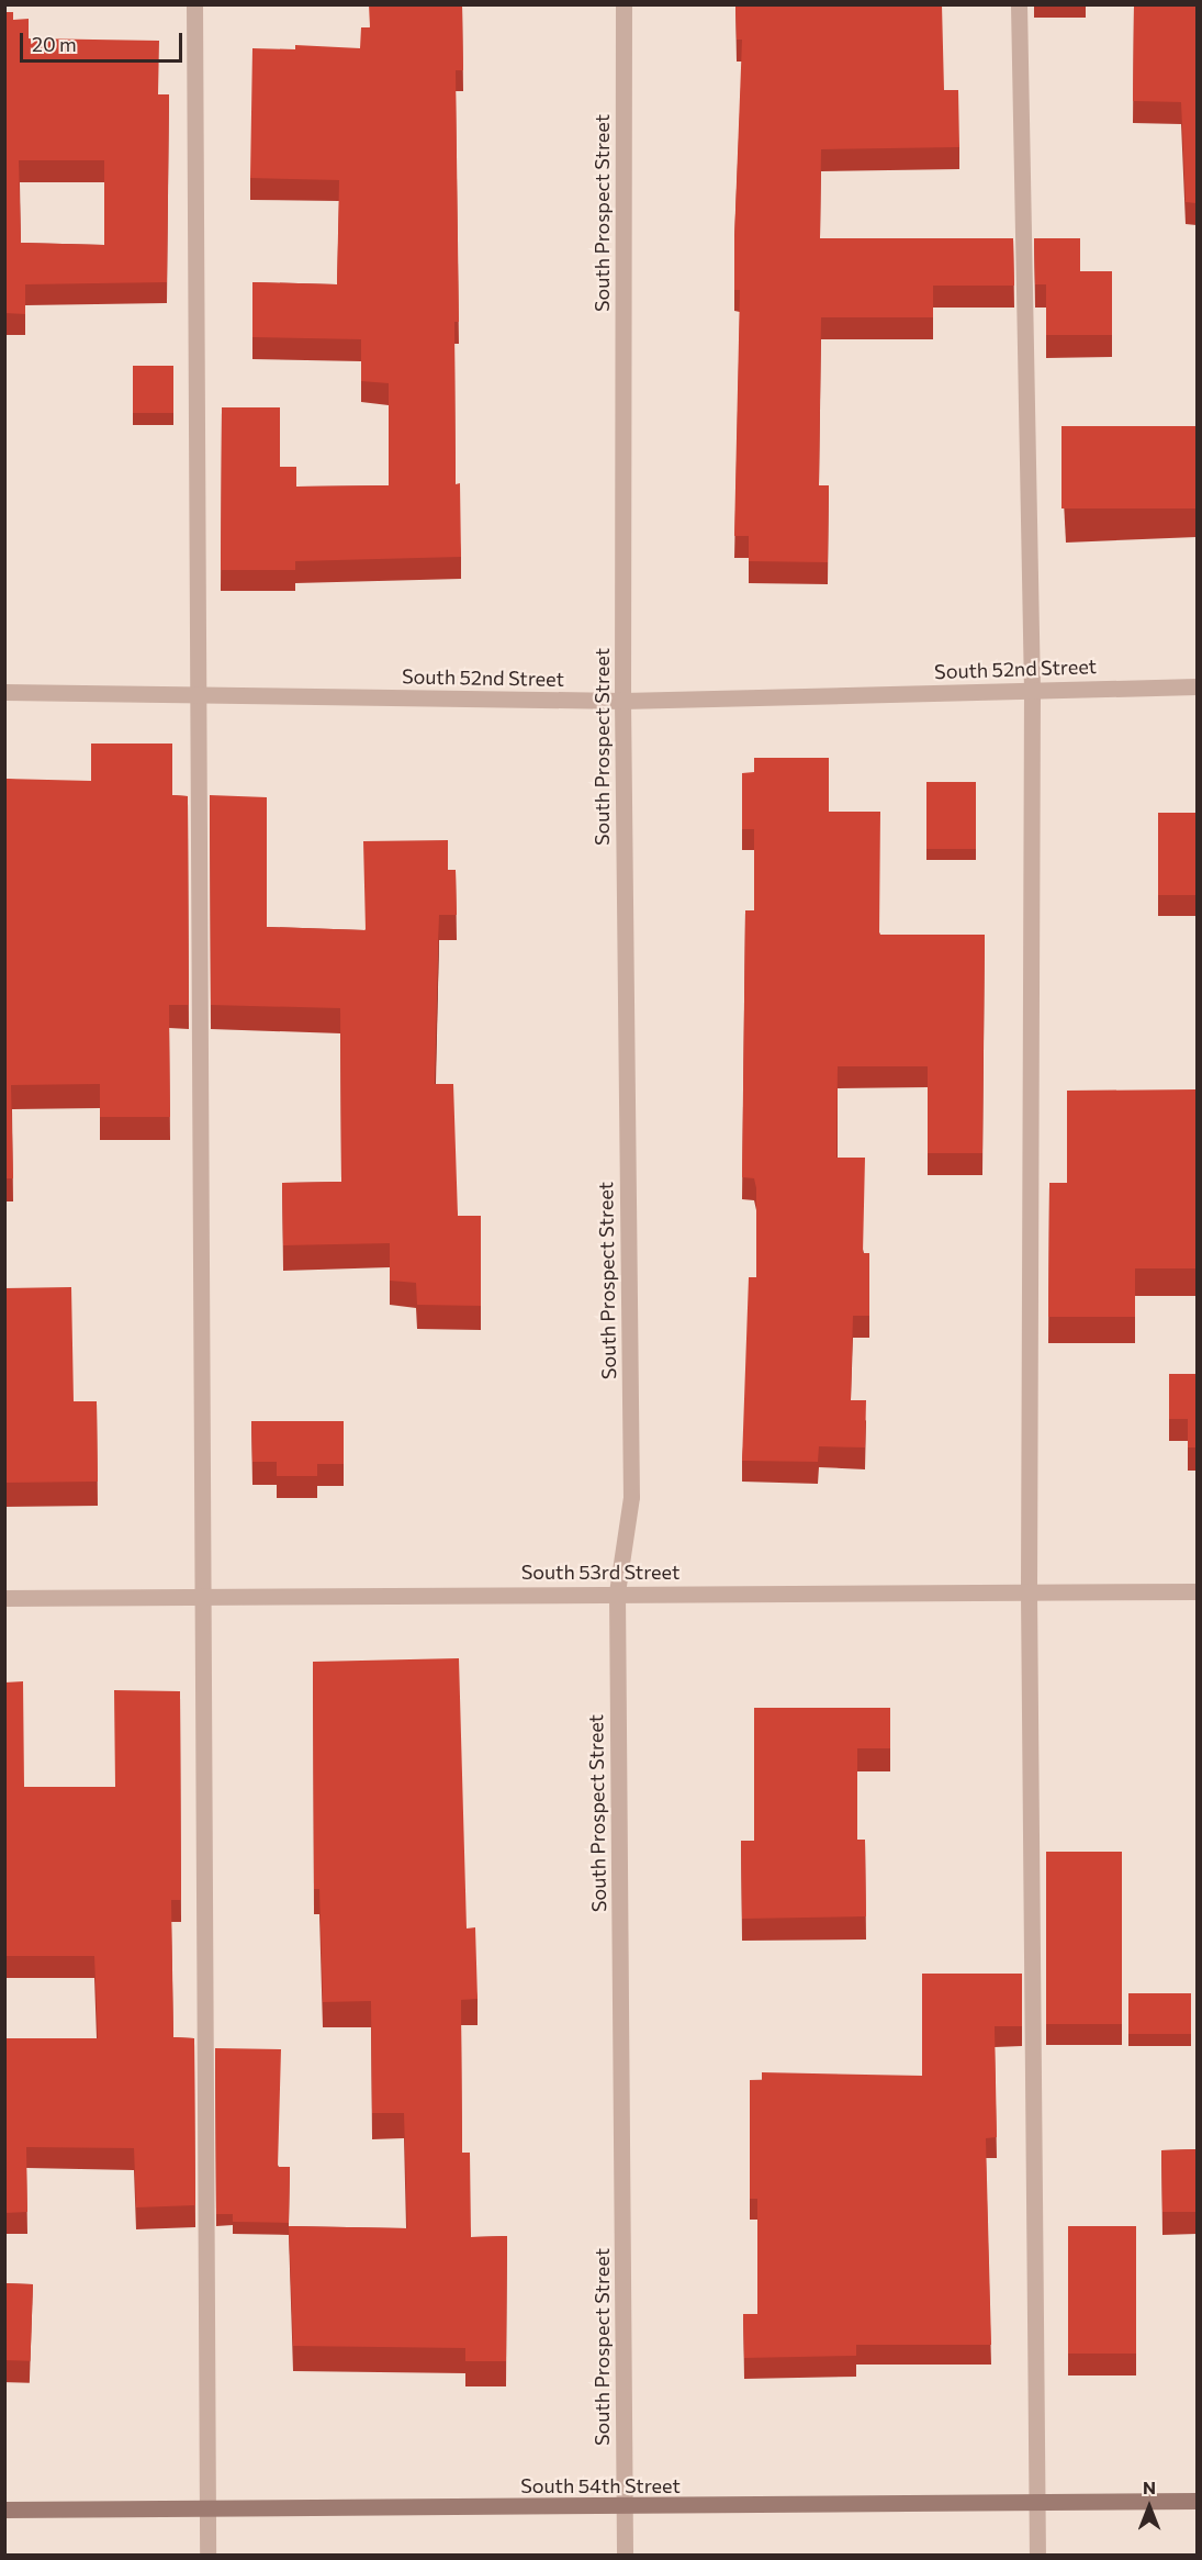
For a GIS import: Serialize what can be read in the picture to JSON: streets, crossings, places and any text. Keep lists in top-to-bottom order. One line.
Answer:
{"streets":{"street":["South Prospect Street","South 52nd Street","South 53rd Street","South 54th Street"]},"crossings":[["South Prospect Street","South 52nd Street"],["South Prospect Street","South 53rd Street"],["South Prospect Street","South 54th Street"]],"scale_bar":"20 m","north":"top"}
